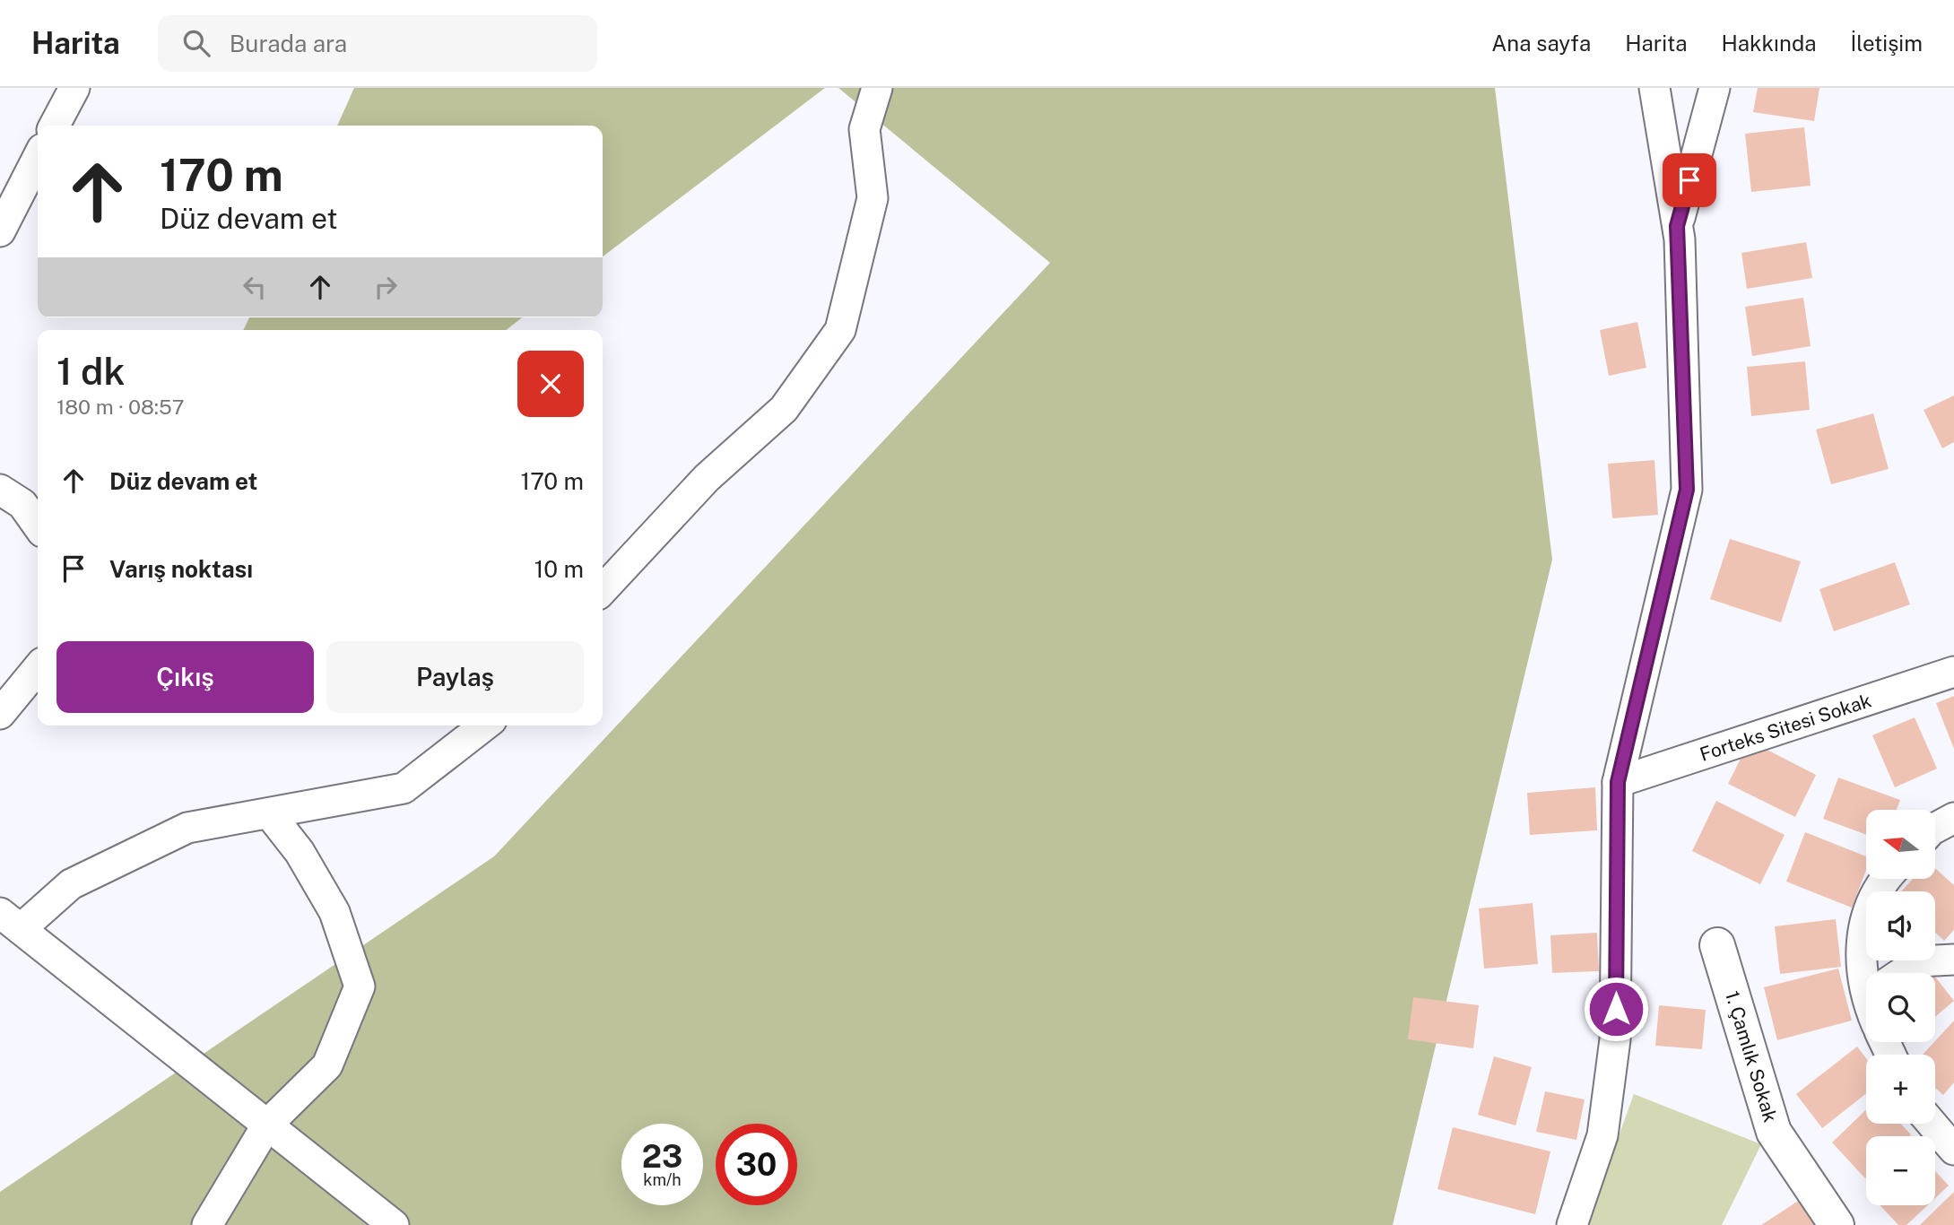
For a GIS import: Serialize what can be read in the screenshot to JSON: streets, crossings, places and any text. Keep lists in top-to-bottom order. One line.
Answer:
{"streets":{"street":["Forteks Sitesi Sokak","1. Çamlık Sokak"]},"north":"left","page":{"header":"Harita","search":"Burada ara","nav":["Ana sayfa","Harita","Hakkında","İletişim"],"turn":["170 m","Düz devam et"],"heading":["1 dk","180 m · 08:57"],"list":[{"name":"Düz devam et","value":"170 m"},{"name":"Varış noktası","value":"10 m"}],"buttons":["Çıkış","Paylaş"],"map_buttons":["+","−"],"speed":"23 km/h","limit":"30"}}
